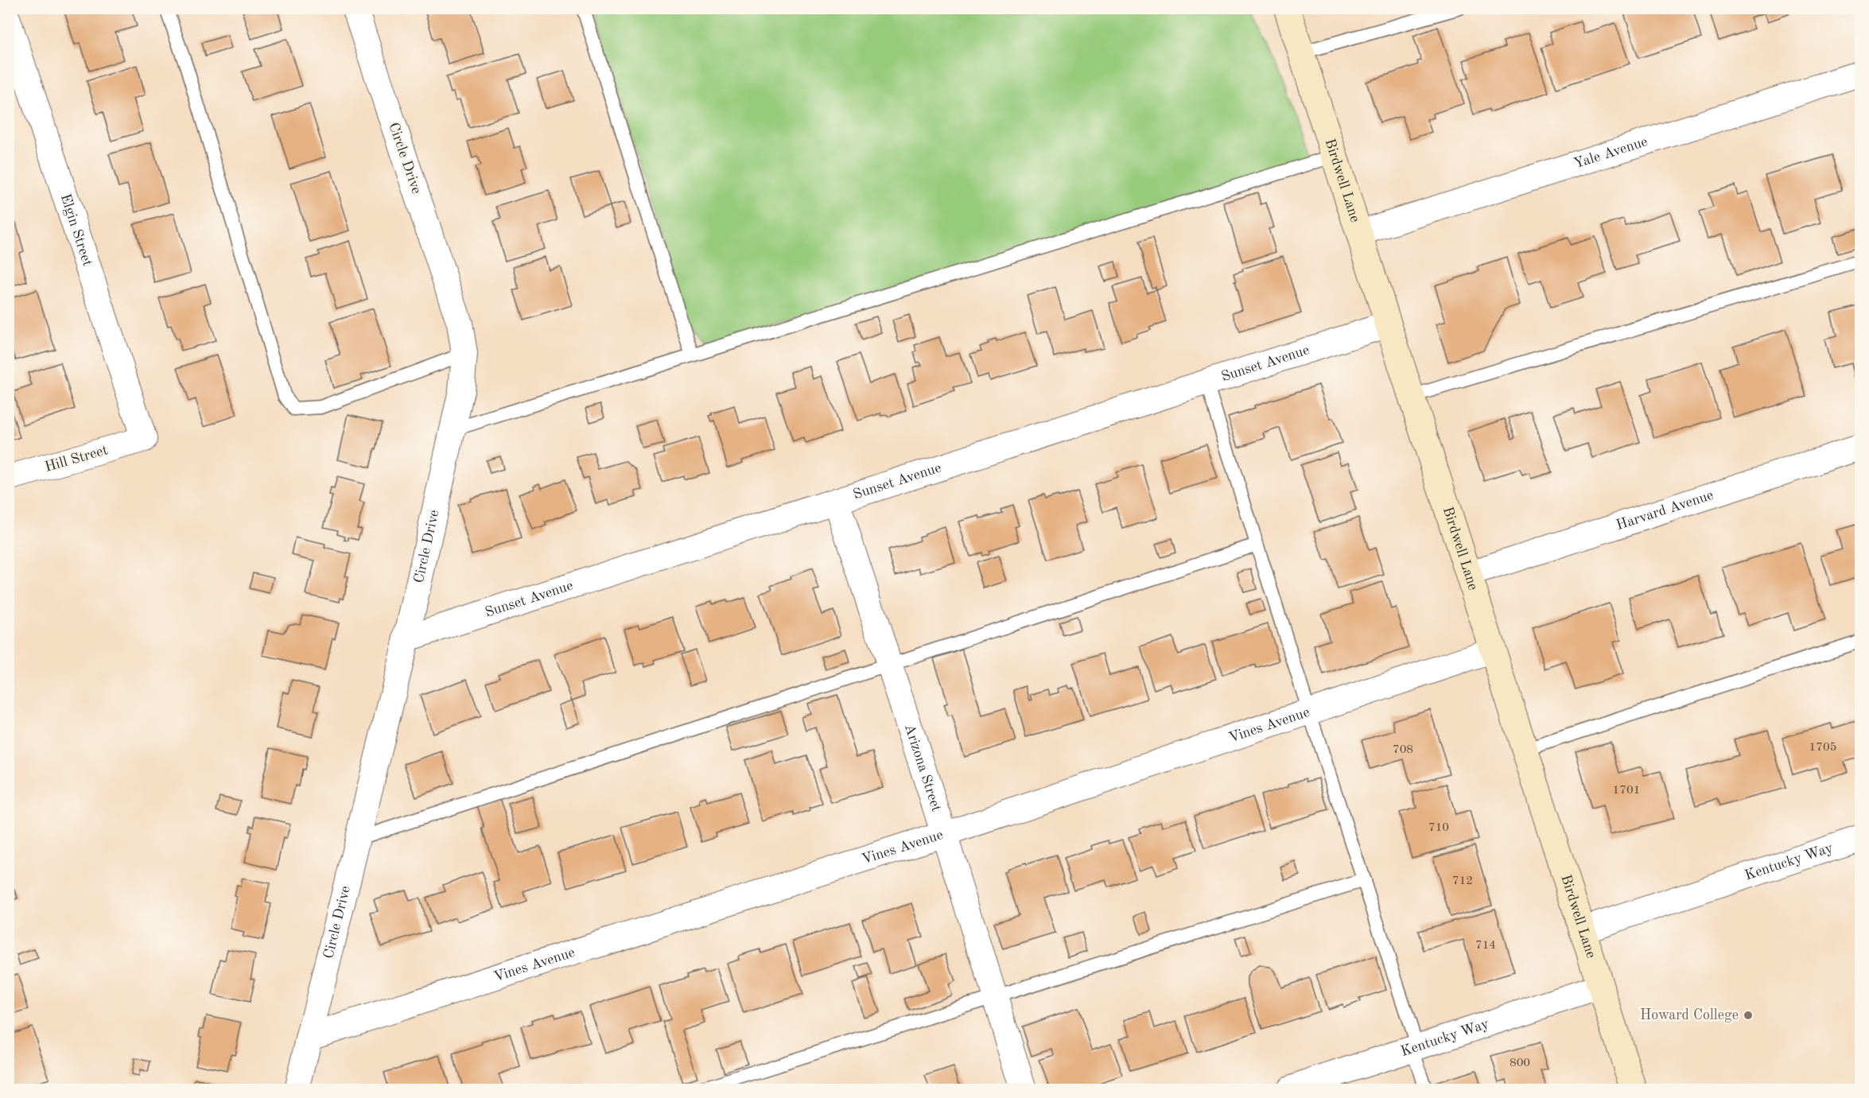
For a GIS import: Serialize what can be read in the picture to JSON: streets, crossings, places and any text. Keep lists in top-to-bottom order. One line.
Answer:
{"streets":{"main road":["Birdwell Lane"],"street":["Yale Avenue","Circle Drive","Elgin Street","Sunset Avenue","Hill Street","Harvard Avenue","Vines Avenue","Arizona Street","Kentucky Way"]},"crossings":[["Yale Avenue","Birdwell Lane"],["Circle Drive","Sunset Avenue"],["Circle Drive","Vines Avenue"],["Birdwell Lane","Sunset Avenue"],["Birdwell Lane","Harvard Avenue"],["Birdwell Lane","Vines Avenue"],["Birdwell Lane","Kentucky Way"],["Elgin Street","Hill Street"],["Sunset Avenue","Arizona Street"],["Vines Avenue","Arizona Street"]],"places":["Howard College"],"house_numbers":["1705","708","1701","710","712","714","800"]}
